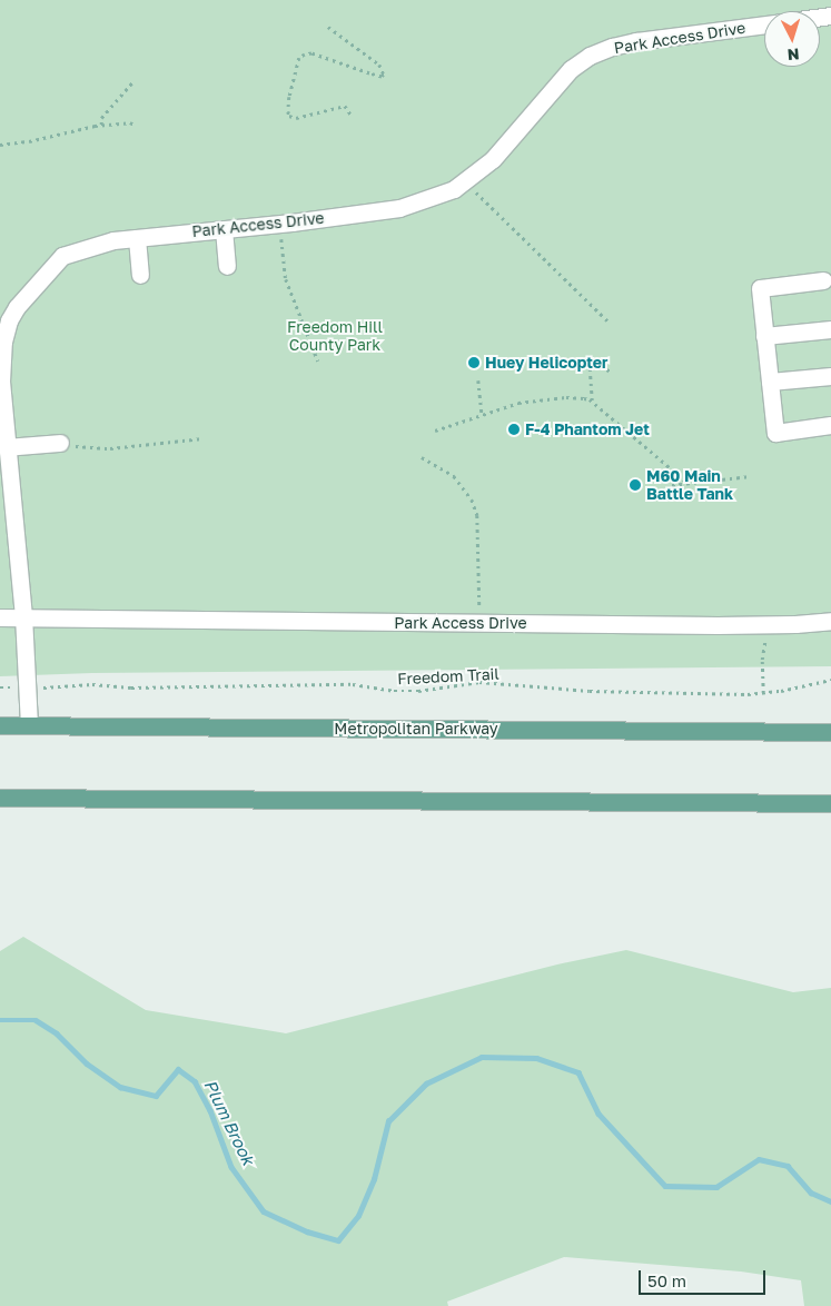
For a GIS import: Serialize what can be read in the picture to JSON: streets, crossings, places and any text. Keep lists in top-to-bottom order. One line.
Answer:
{"streets":{"main road":["Metropolitan Parkway"],"street":["Park Access Drive"],"path":["Freedom Trail"]},"crossings":[["Park Access Drive","Freedom Trail"],["Park Access Drive","Metropolitan Parkway"]],"water":["Plum Brook"],"parks":["Freedom Hill County Park"],"places":["Huey Helicopter","F-4 Phantom Jet","M60 Main Battle Tank"],"scale_bar":"50 m","north":"bottom"}
